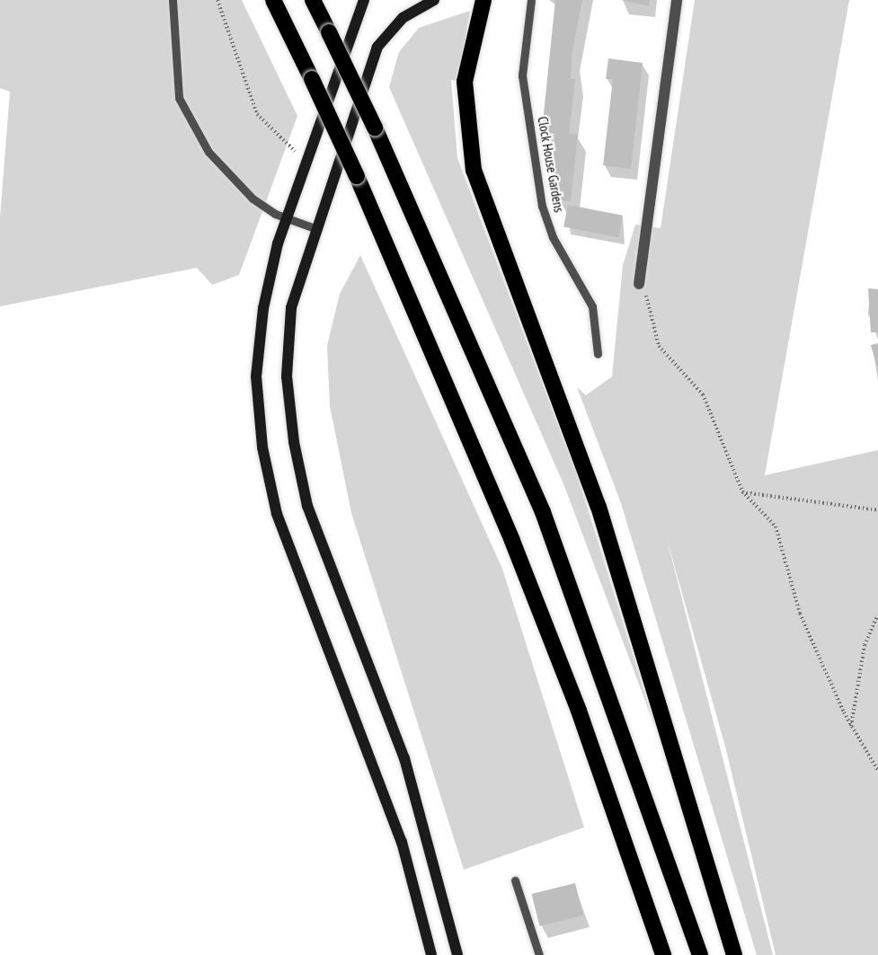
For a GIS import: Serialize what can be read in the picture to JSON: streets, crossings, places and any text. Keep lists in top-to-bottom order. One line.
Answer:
{"streets":{"lane":["Clock House Gardens"]}}
